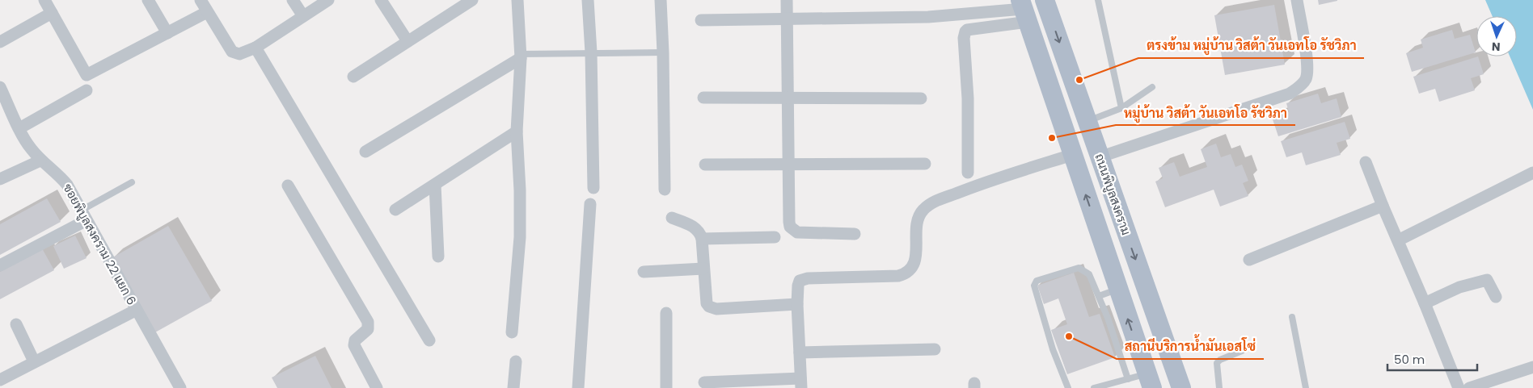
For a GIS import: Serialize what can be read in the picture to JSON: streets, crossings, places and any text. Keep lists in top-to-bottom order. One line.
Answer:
{"streets":{"main road":["ถนนพิบูลสงคราม"],"street":["ซอยพิบูลสงคราม 22 แยก 6"]},"places":["ตรงข้าม หมู่บ้าน วิสต้า วันเอทโอ รัชวิภา","หมู่บ้าน วิสต้า วันเอทโอ รัชวิภา","สถานีบริการน้ำมันเอสโซ่"],"scale_bar":"50 m","north":"bottom"}
